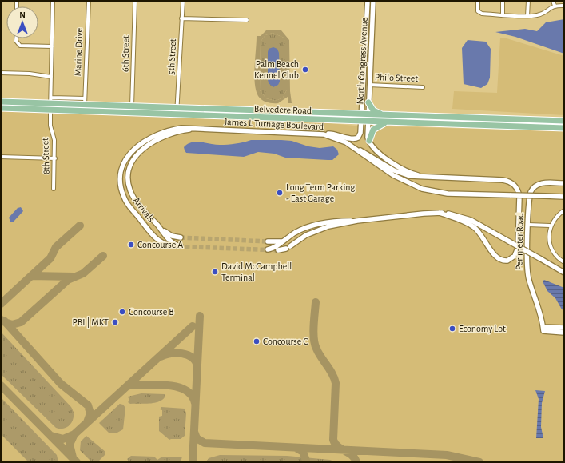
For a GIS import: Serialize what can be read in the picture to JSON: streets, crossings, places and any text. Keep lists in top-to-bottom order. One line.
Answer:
{"streets":{"main road":["Belvedere Road"],"street":["Marine Drive","6th Street","5th Street","North Congress Avenue","Philo Street","James L Turnage Boulevard","8th Street","Arrivals","Perimeter Road"]},"crossings":[["Marine Drive","Belvedere Road"],["6th Street","Belvedere Road"],["5th Street","Belvedere Road"],["North Congress Avenue","Philo Street"],["North Congress Avenue","Belvedere Road"],["North Congress Avenue","James L Turnage Boulevard"],["Belvedere Road","8th Street"],["James L Turnage Boulevard","Arrivals"]],"places":["Palm Beach Kennel Club","Long Term Parking - East Garage","Concourse A","David McCampbell Terminal","Concourse B","PBI | MKT","Economy Lot","Concourse C"],"north":"top"}
